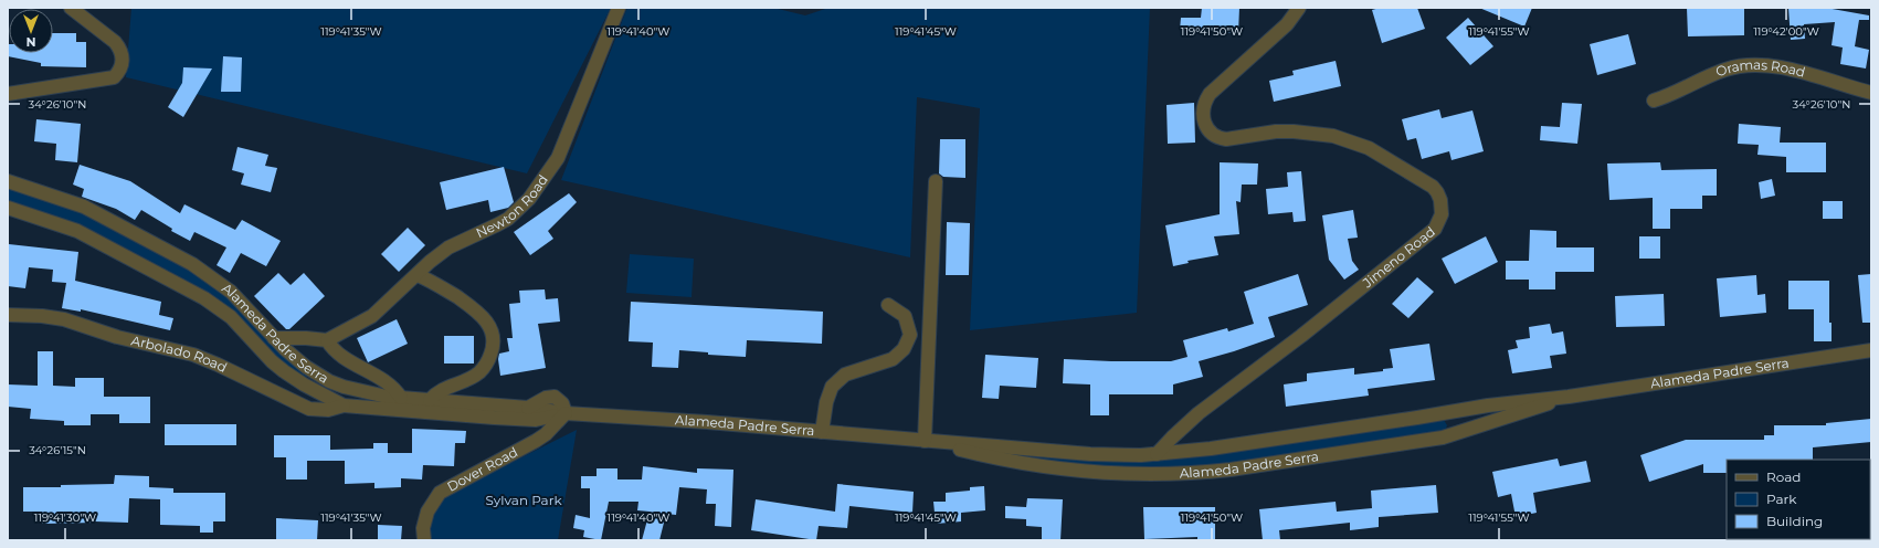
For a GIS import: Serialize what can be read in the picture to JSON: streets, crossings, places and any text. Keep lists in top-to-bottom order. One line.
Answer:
{"streets":{"street":["Oramas Road","Newton Road","Jimeno Road","Alameda Padre Serra","Arbolado Road","Dover Road"]},"crossings":[["Jimeno Road","Alameda Padre Serra"],["Alameda Padre Serra","Arbolado Road"],["Alameda Padre Serra","Dover Road"]],"parks":["Sylvan Park"],"legend":["Road","Park","Building"],"north":"bottom","coordinates":["119°41'35\"W","119°41'40\"W","119°41'45\"W","119°41'50\"W","119°41'55\"W","119°42'00\"W","34°26'10\"N","34°26'15\"N","119°41'30\"W"]}
